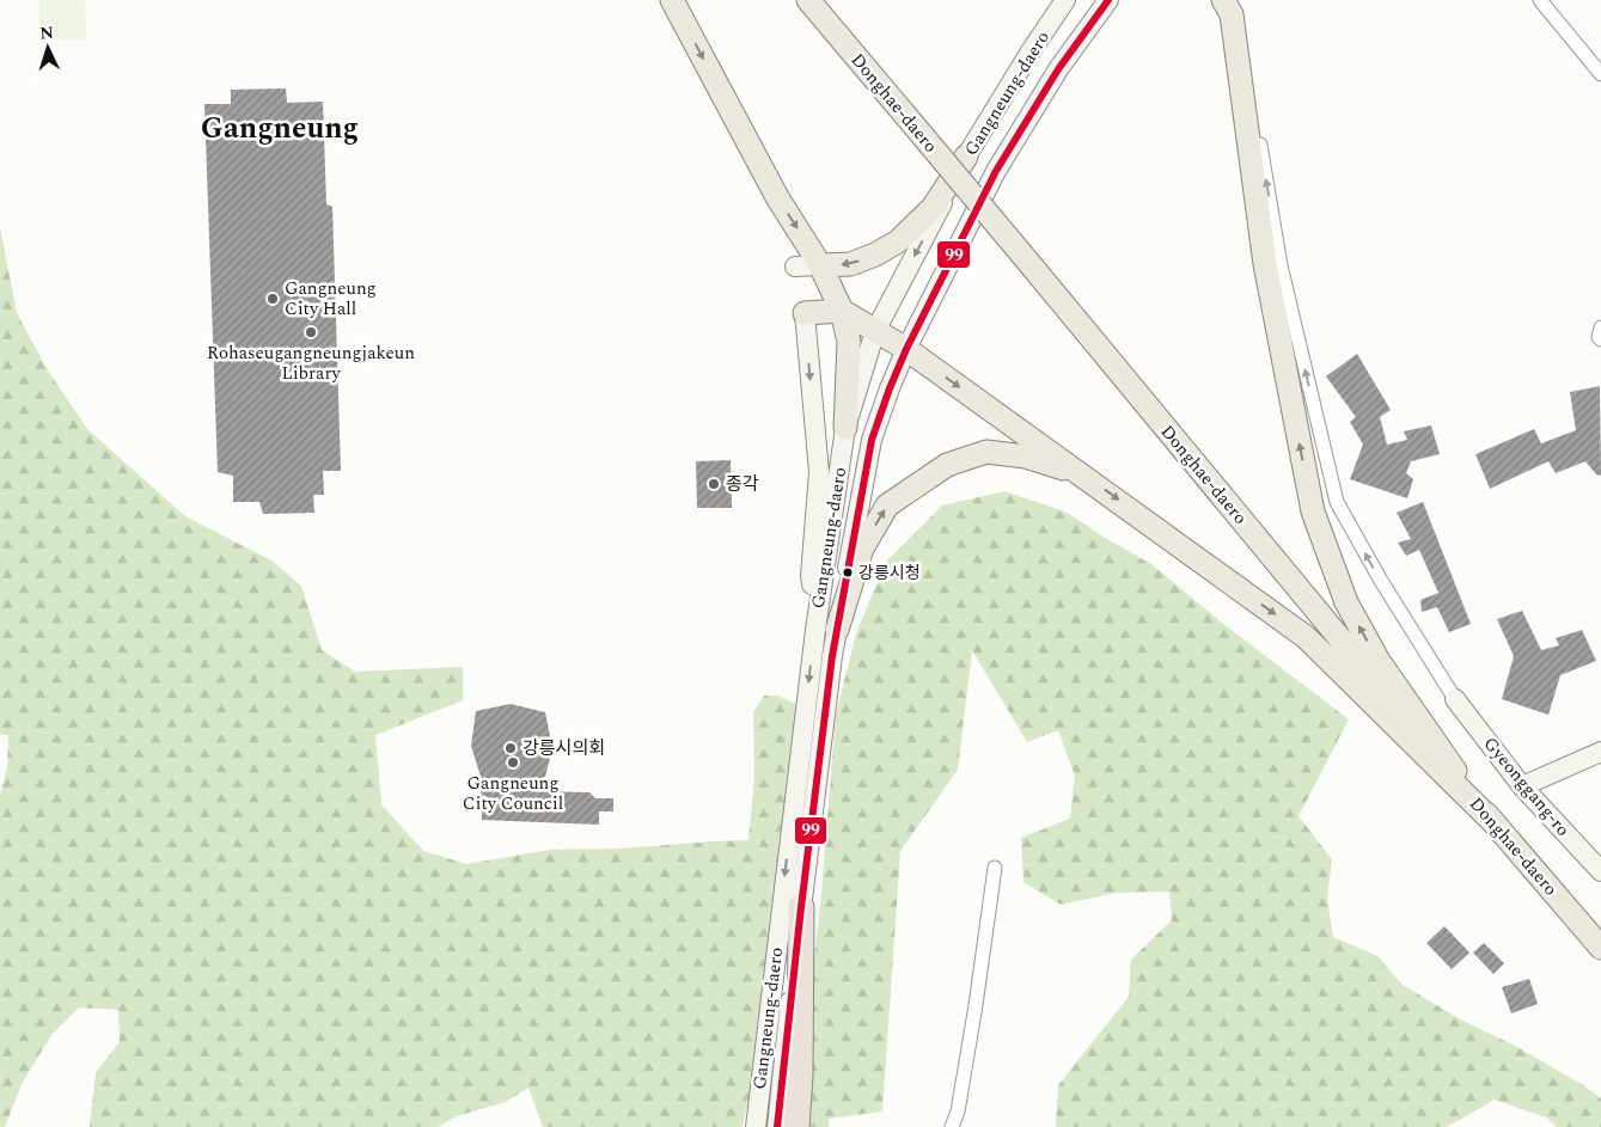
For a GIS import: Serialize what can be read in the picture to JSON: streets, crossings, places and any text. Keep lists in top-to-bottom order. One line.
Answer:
{"streets":{"main road":["Donghae-daero"],"street":["Gangneung-daero","Gyeonggang-ro"]},"districts":["Gangneung"],"places":["Gangneung City Hall","Rohaseugangneungjakeun Library","종각","강릉시청","강릉시의회","Gangneung City Council"],"lines":["transit line 99"],"north":"top"}
